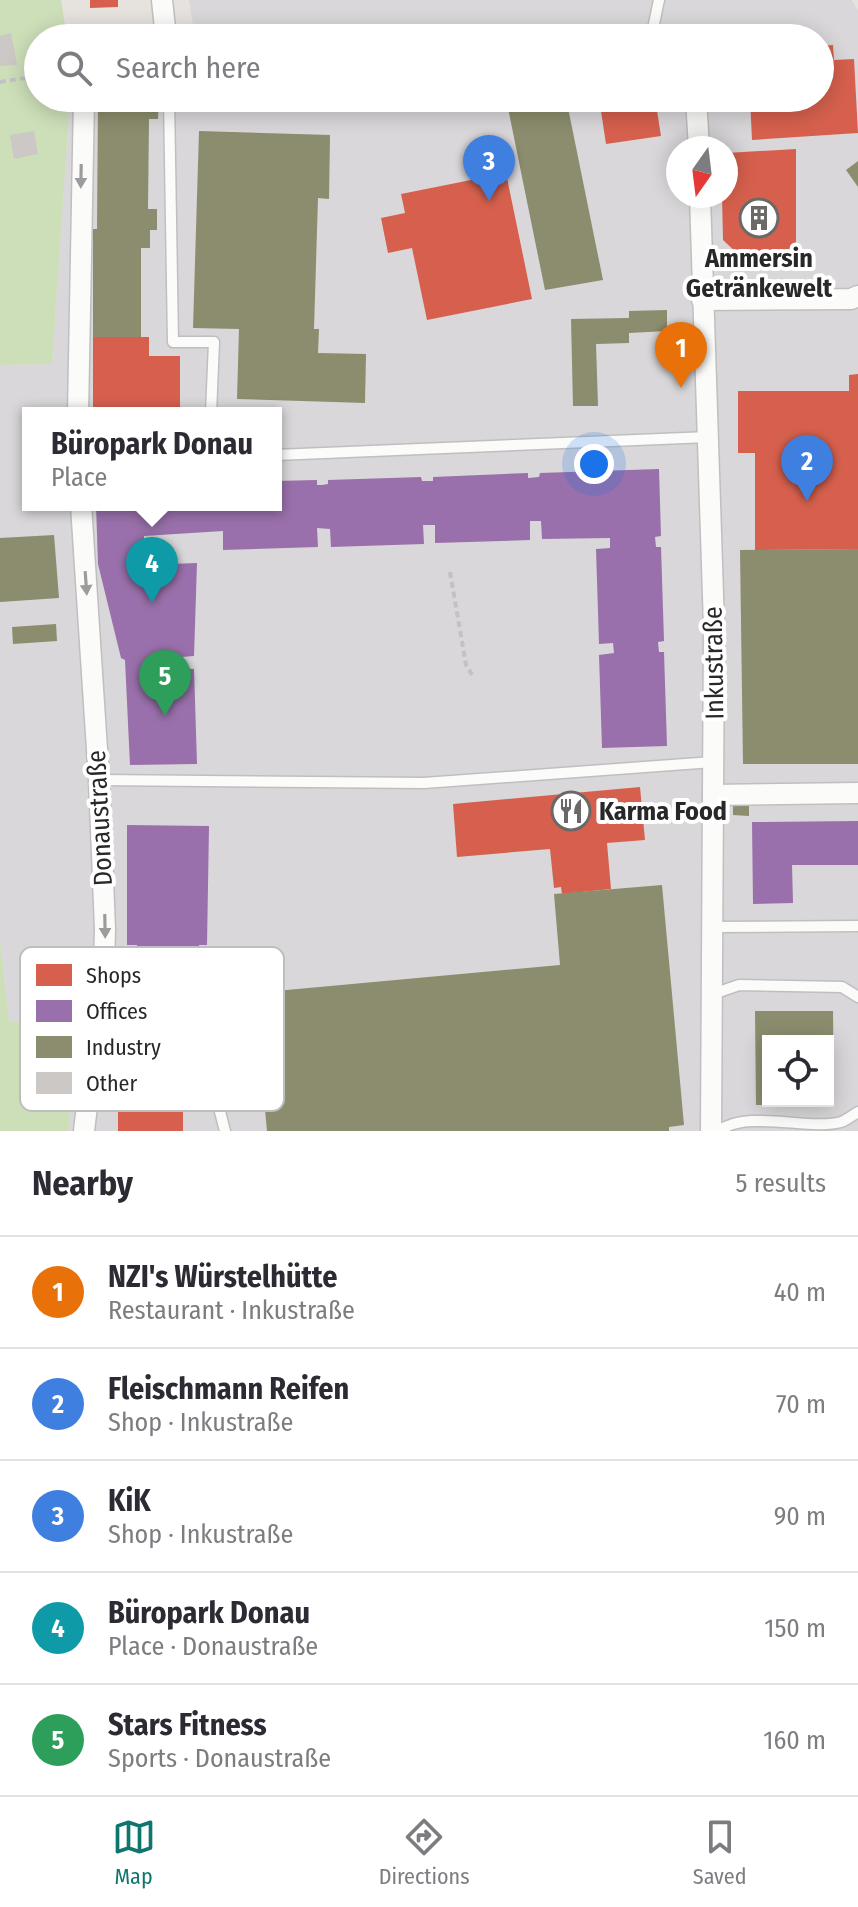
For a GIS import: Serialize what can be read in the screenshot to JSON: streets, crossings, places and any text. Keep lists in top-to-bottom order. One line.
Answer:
{"streets":{"street":["Inkustraße","Donaustraße"]},"one_way":["Donaustraße"],"places":{"building":["Ammersin Getränkewelt"],"restaurant":["Karma Food"]},"legend":["Shops","Offices","Industry","Other"],"north":"bottom","page":{"search":"Search here","pins":["3","1","2","4","5"],"popup":["Büropark Donau","Place"],"heading":["Nearby","5 results"],"list":[{"mark":"1","name":"NZI's Würstelhütte","note":"Restaurant · Inkustraße","value":"40 m"},{"mark":"2","name":"Fleischmann Reifen","note":"Shop · Inkustraße","value":"70 m"},{"mark":"3","name":"KiK","note":"Shop · Inkustraße","value":"90 m"},{"mark":"4","name":"Büropark Donau","note":"Place · Donaustraße","value":"150 m"},{"mark":"5","name":"Stars Fitness","note":"Sports · Donaustraße","value":"160 m"}],"nav":["Map","Directions","Saved"]}}
